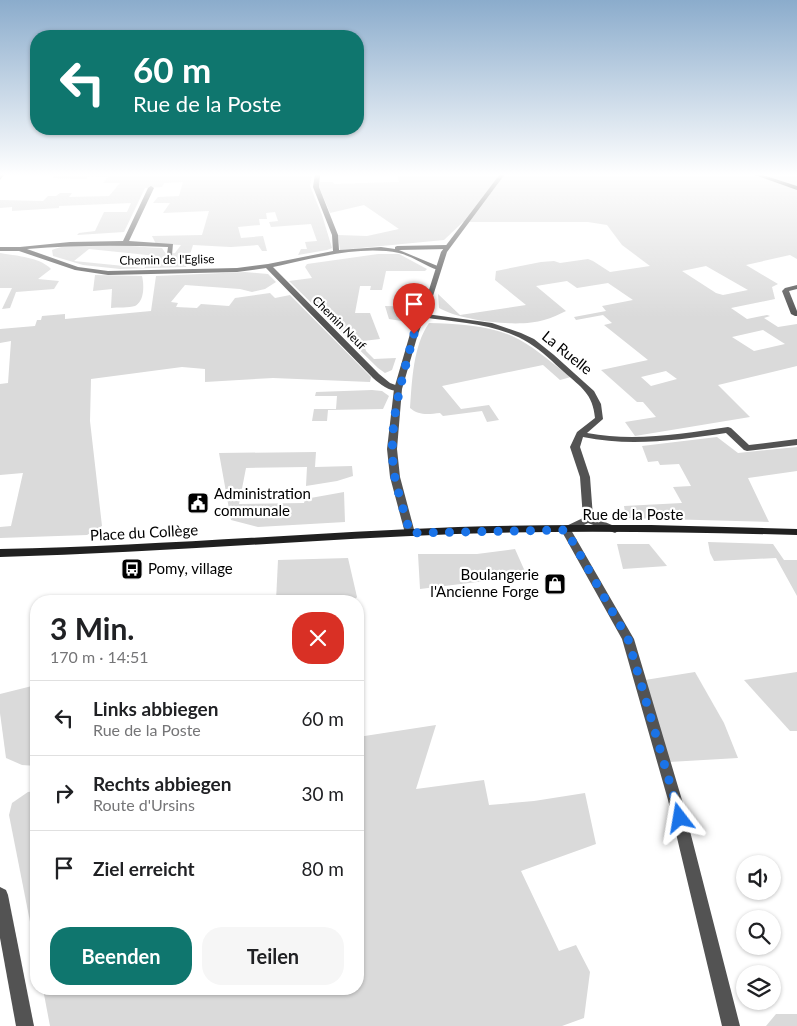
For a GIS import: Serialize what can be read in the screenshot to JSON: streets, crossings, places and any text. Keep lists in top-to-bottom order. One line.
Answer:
{"streets":{"street":["Chemin de l'Eglise","Chemin Neuf","La Ruelle","Rue de la Poste","Place du Collège"]},"crossings":[["Chemin de l'Eglise","Chemin Neuf"],["Rue de la Poste","Place du Collège"]],"places":{"public building":["Administration communale"],"bus stop":["Pomy, village"],"shop":["Boulangerie l'Ancienne Forge"]},"page":{"turn":["60 m","Rue de la Poste"],"heading":["3 Min.","170 m · 14:51"],"list":[{"name":"Links abbiegen","note":"Rue de la Poste","value":"60 m"},{"name":"Rechts abbiegen","note":"Route d'Ursins","value":"30 m"},{"name":"Ziel erreicht","value":"80 m"}],"buttons":["Beenden","Teilen"]}}
